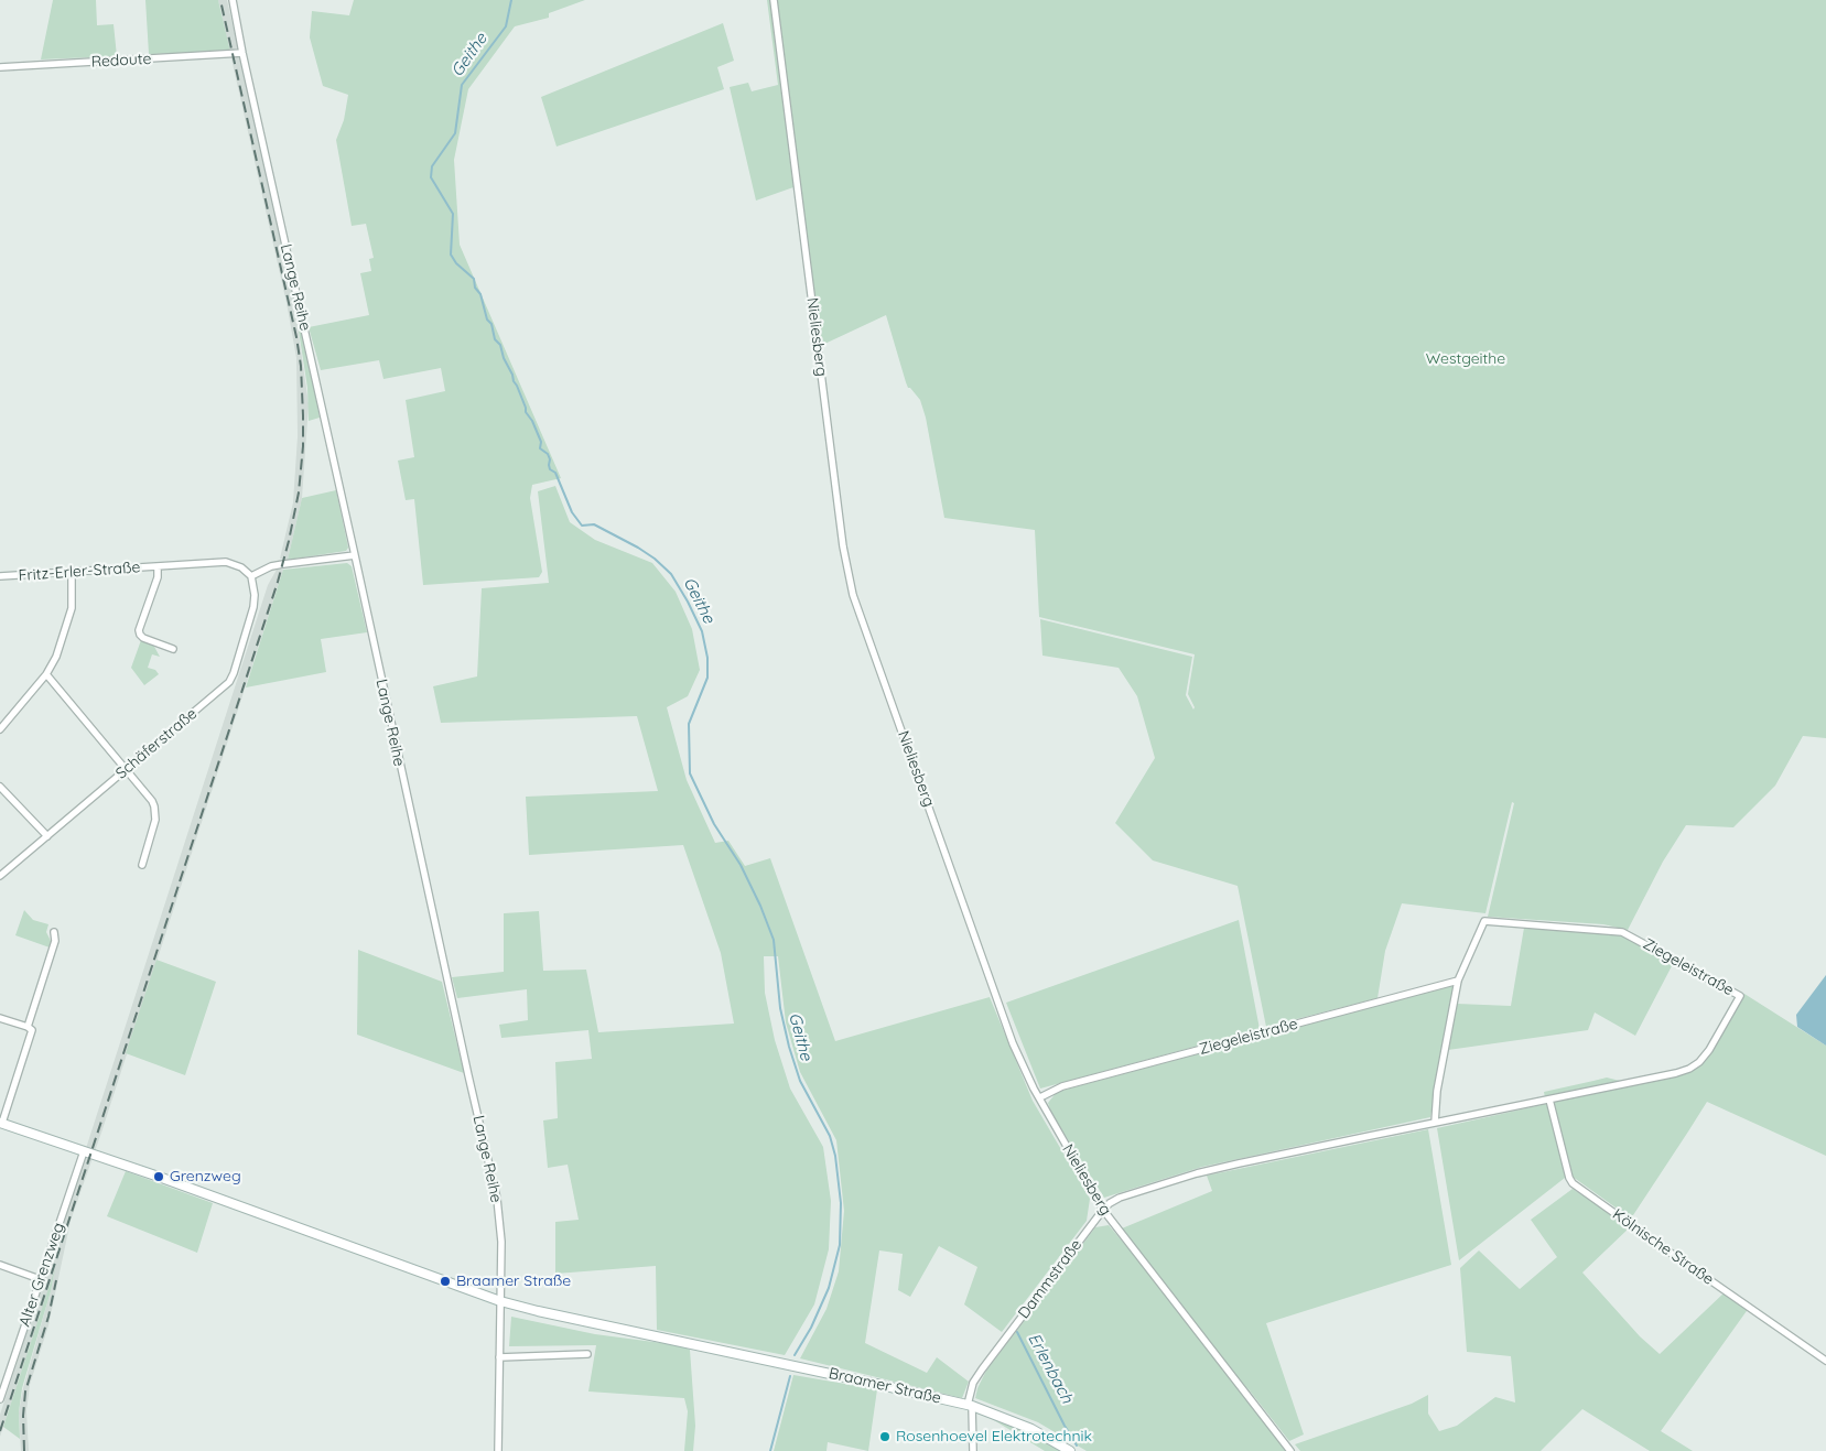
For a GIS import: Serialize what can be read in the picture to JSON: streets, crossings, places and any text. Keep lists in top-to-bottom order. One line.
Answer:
{"streets":{"street":["Redoute","Lange Reihe","Nieliesberg","Fritz-Erler-Straße","Schäferstraße","Ziegeleistraße","Kölnische Straße","Alter Grenzweg","Dammstraße","Braamer Straße"]},"crossings":[["Redoute","Lange Reihe"],["Lange Reihe","Braamer Straße"],["Nieliesberg","Ziegeleistraße"],["Nieliesberg","Dammstraße"],["Fritz-Erler-Straße","Schäferstraße"],["Ziegeleistraße","Kölnische Straße"],["Ziegeleistraße","Dammstraße"],["Alter Grenzweg","Braamer Straße"],["Dammstraße","Braamer Straße"]],"water":["Geithe","Erlenbach"],"parks":["Westgeithe"],"places":["Grenzweg","Braamer Straße","Rosenhoevel Elektrotechnik"]}
